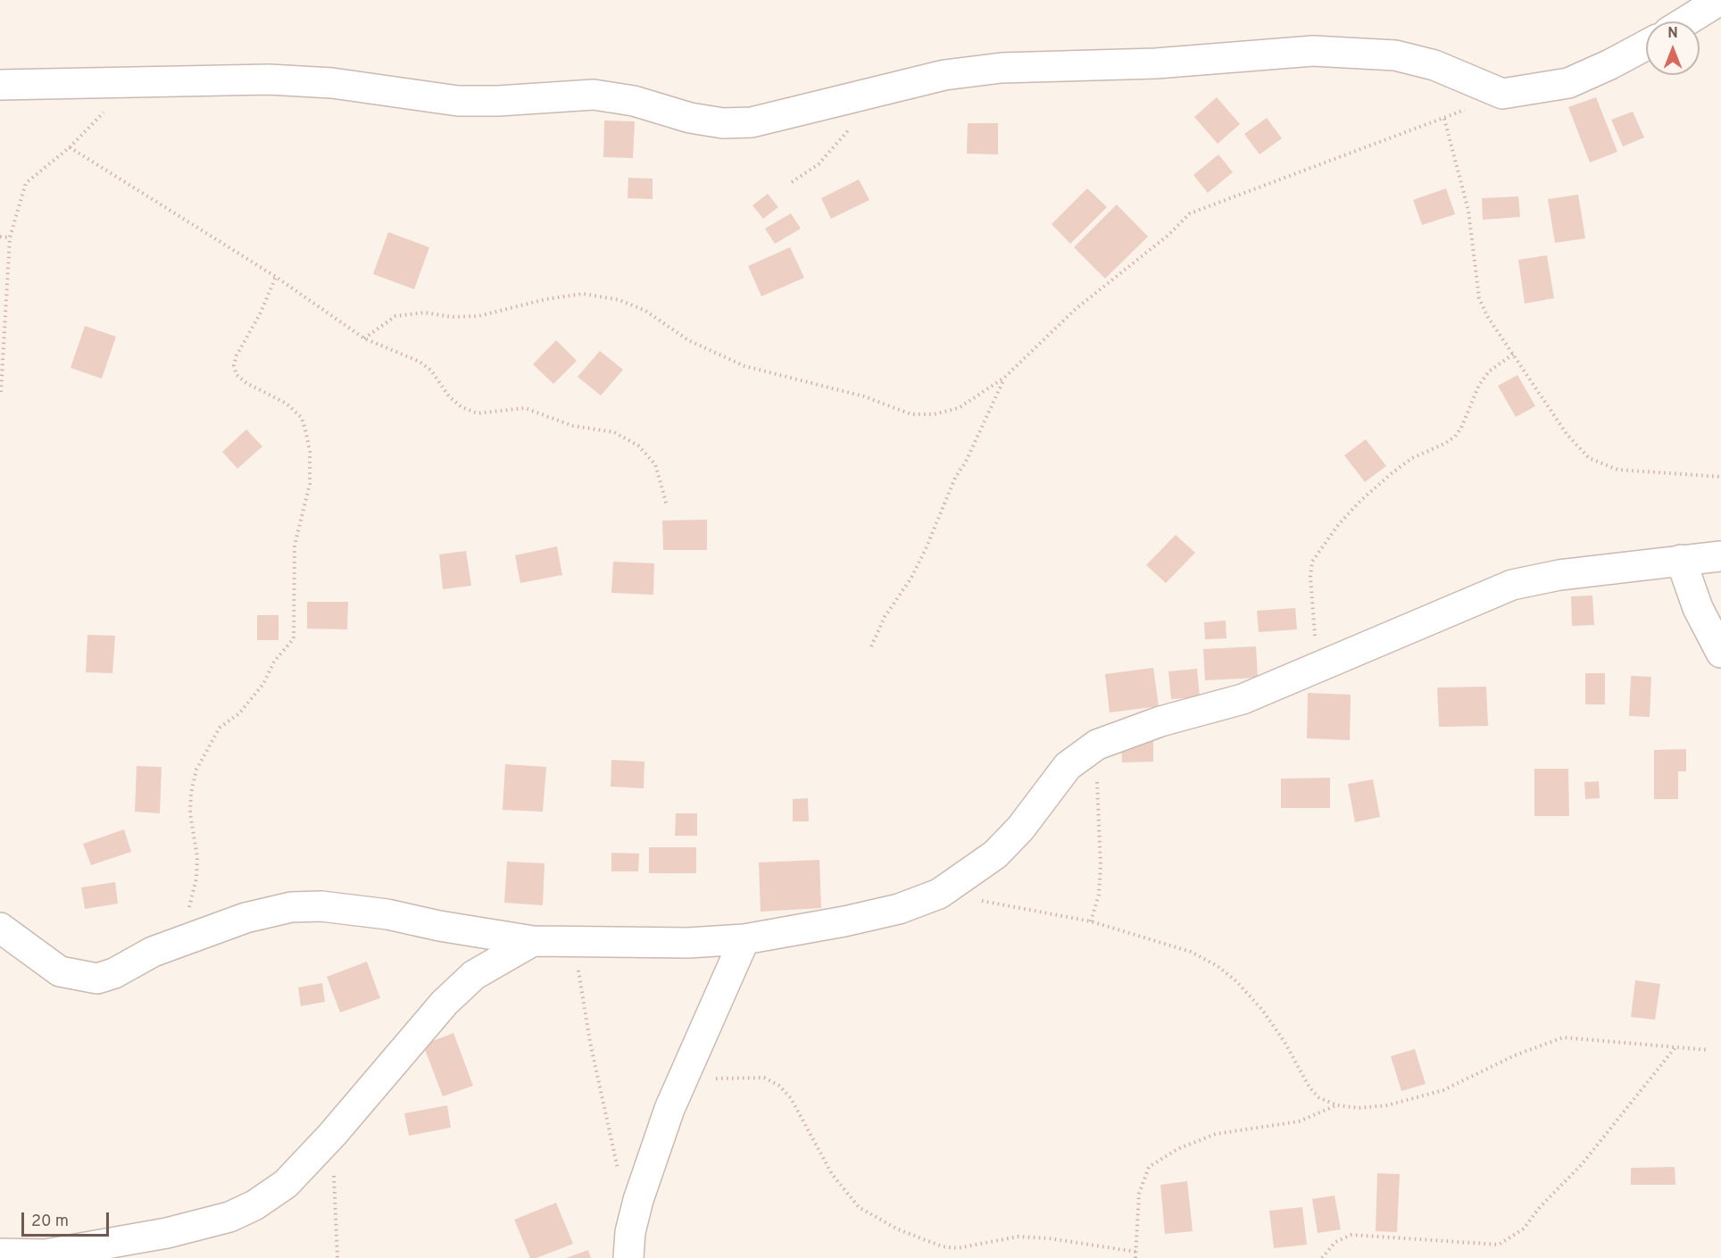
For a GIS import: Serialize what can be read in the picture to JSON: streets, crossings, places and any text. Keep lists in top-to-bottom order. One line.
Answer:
{"scale_bar":"20 m","north":"top"}
